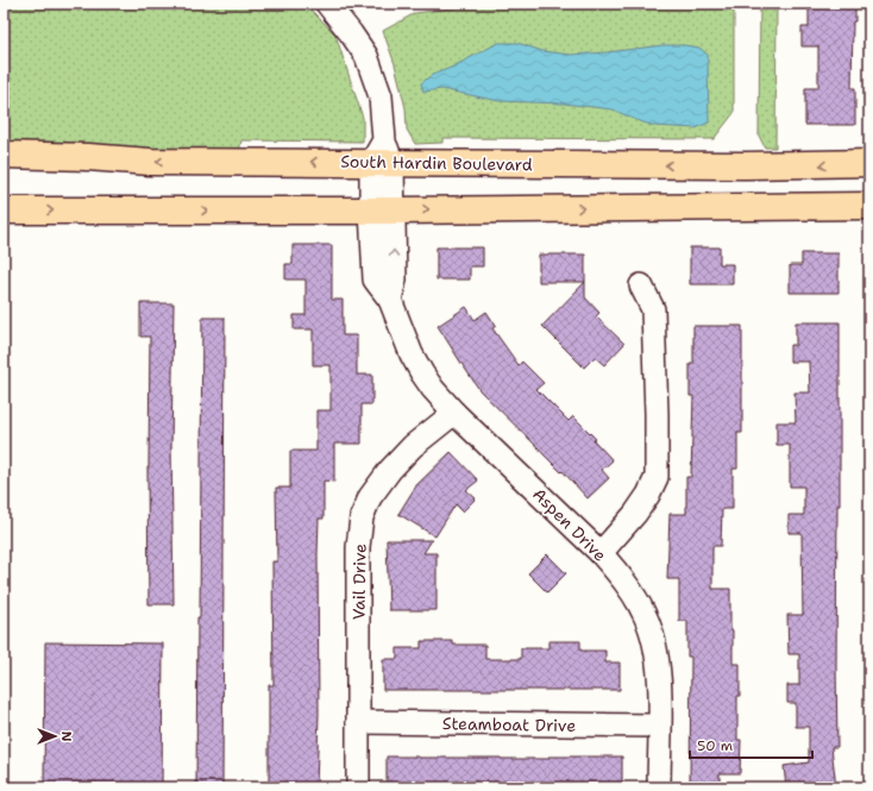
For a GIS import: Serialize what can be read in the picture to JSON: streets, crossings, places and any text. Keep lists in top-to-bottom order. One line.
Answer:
{"streets":{"main road":["South Hardin Boulevard"],"street":["Aspen Drive","Vail Drive","Steamboat Drive"]},"crossings":[["South Hardin Boulevard","Aspen Drive"],["Aspen Drive","Vail Drive"],["Aspen Drive","Steamboat Drive"],["Vail Drive","Steamboat Drive"]],"scale_bar":"50 m","north":"right"}
